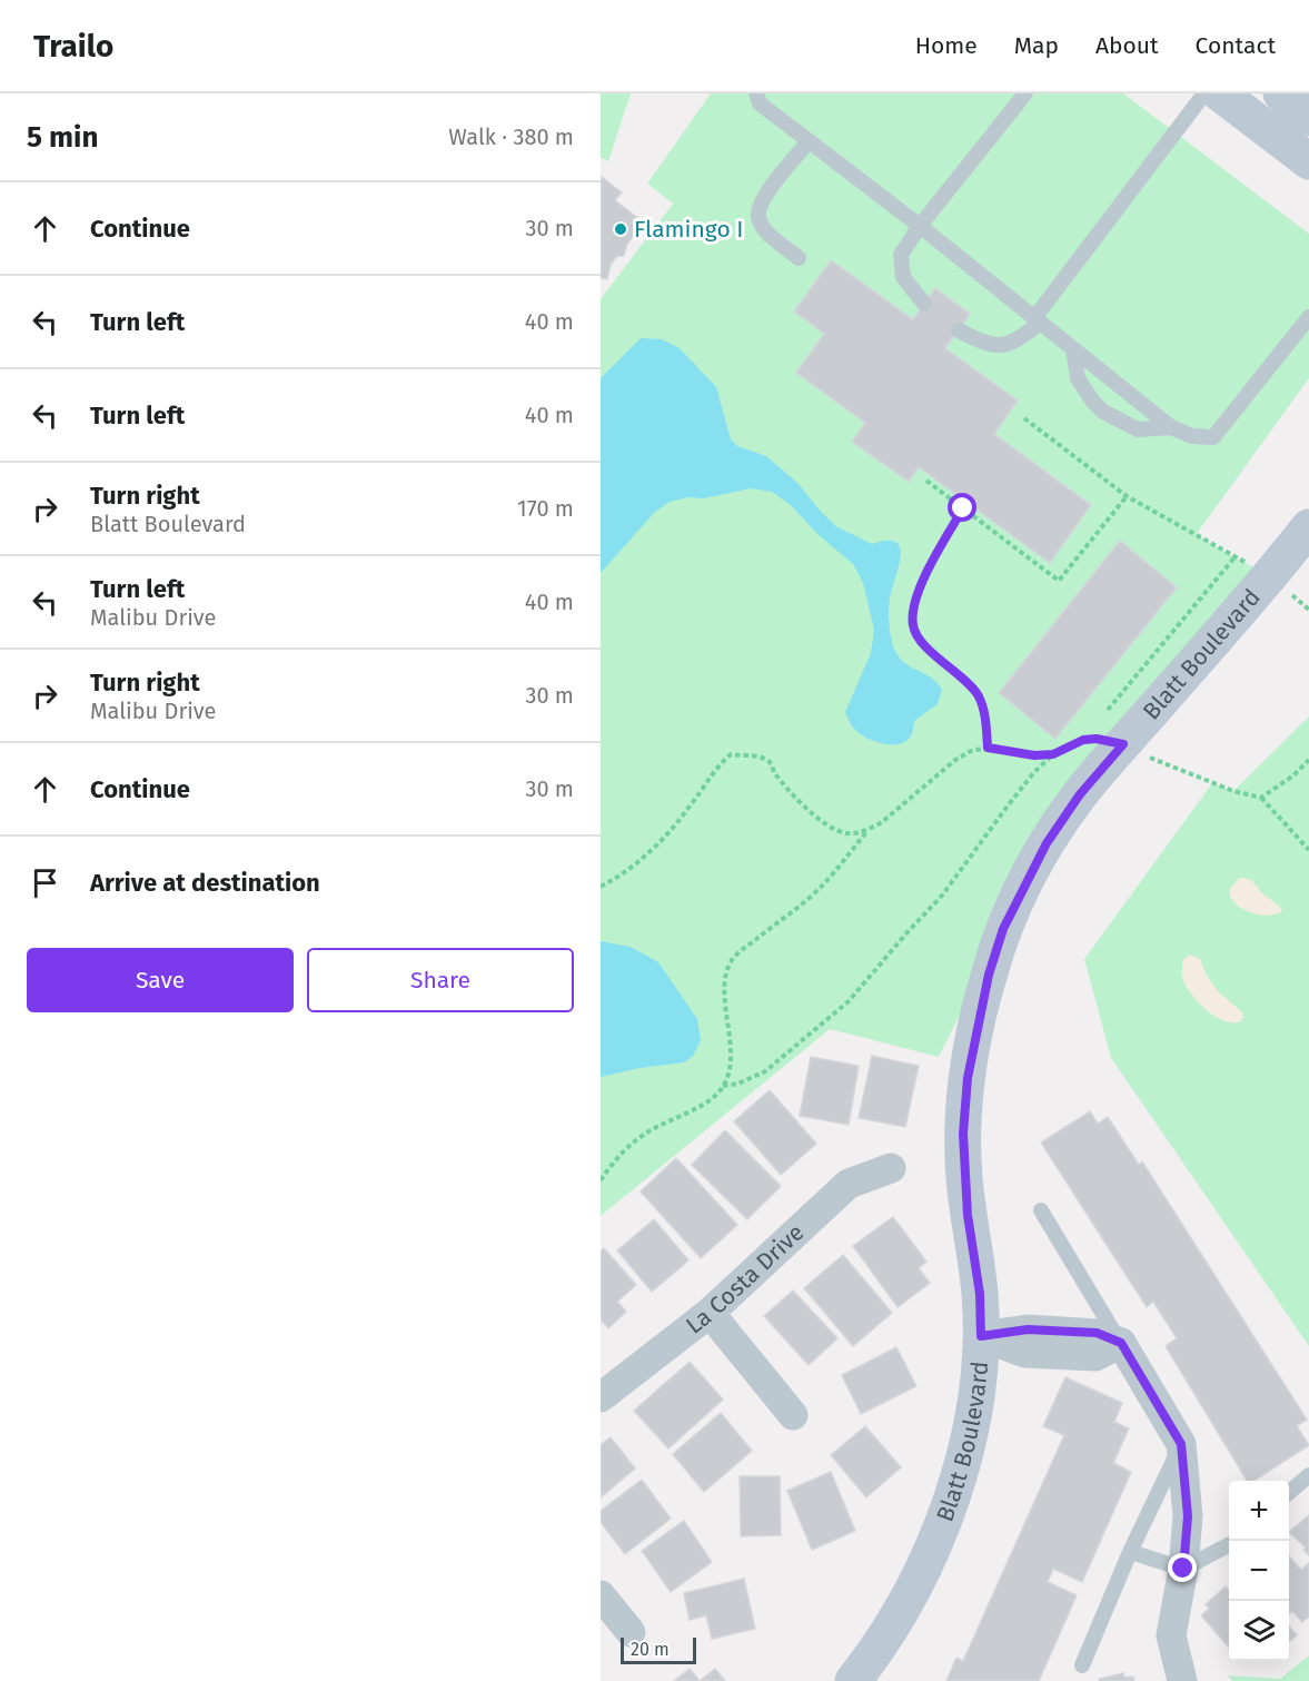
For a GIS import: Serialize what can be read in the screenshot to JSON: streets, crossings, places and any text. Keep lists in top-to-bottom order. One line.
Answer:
{"streets":{"street":["Blatt Boulevard","La Costa Drive"]},"places":["Flamingo I"],"scale_bar":"20 m","page":{"header":"Trailo","nav":["Home","Map","About","Contact"],"heading":["5 min","Walk · 380 m"],"list":[["Continue","30 m"],["Turn left","40 m"],["Turn left","40 m"],["Turn right","Blatt Boulevard","170 m"],["Turn left","Malibu Drive","40 m"],["Turn right","Malibu Drive","30 m"],["Continue","30 m"],"Arrive at destination"],"buttons":["Save","Share"],"map_buttons":["+","−"],"scale":"20 m"}}
